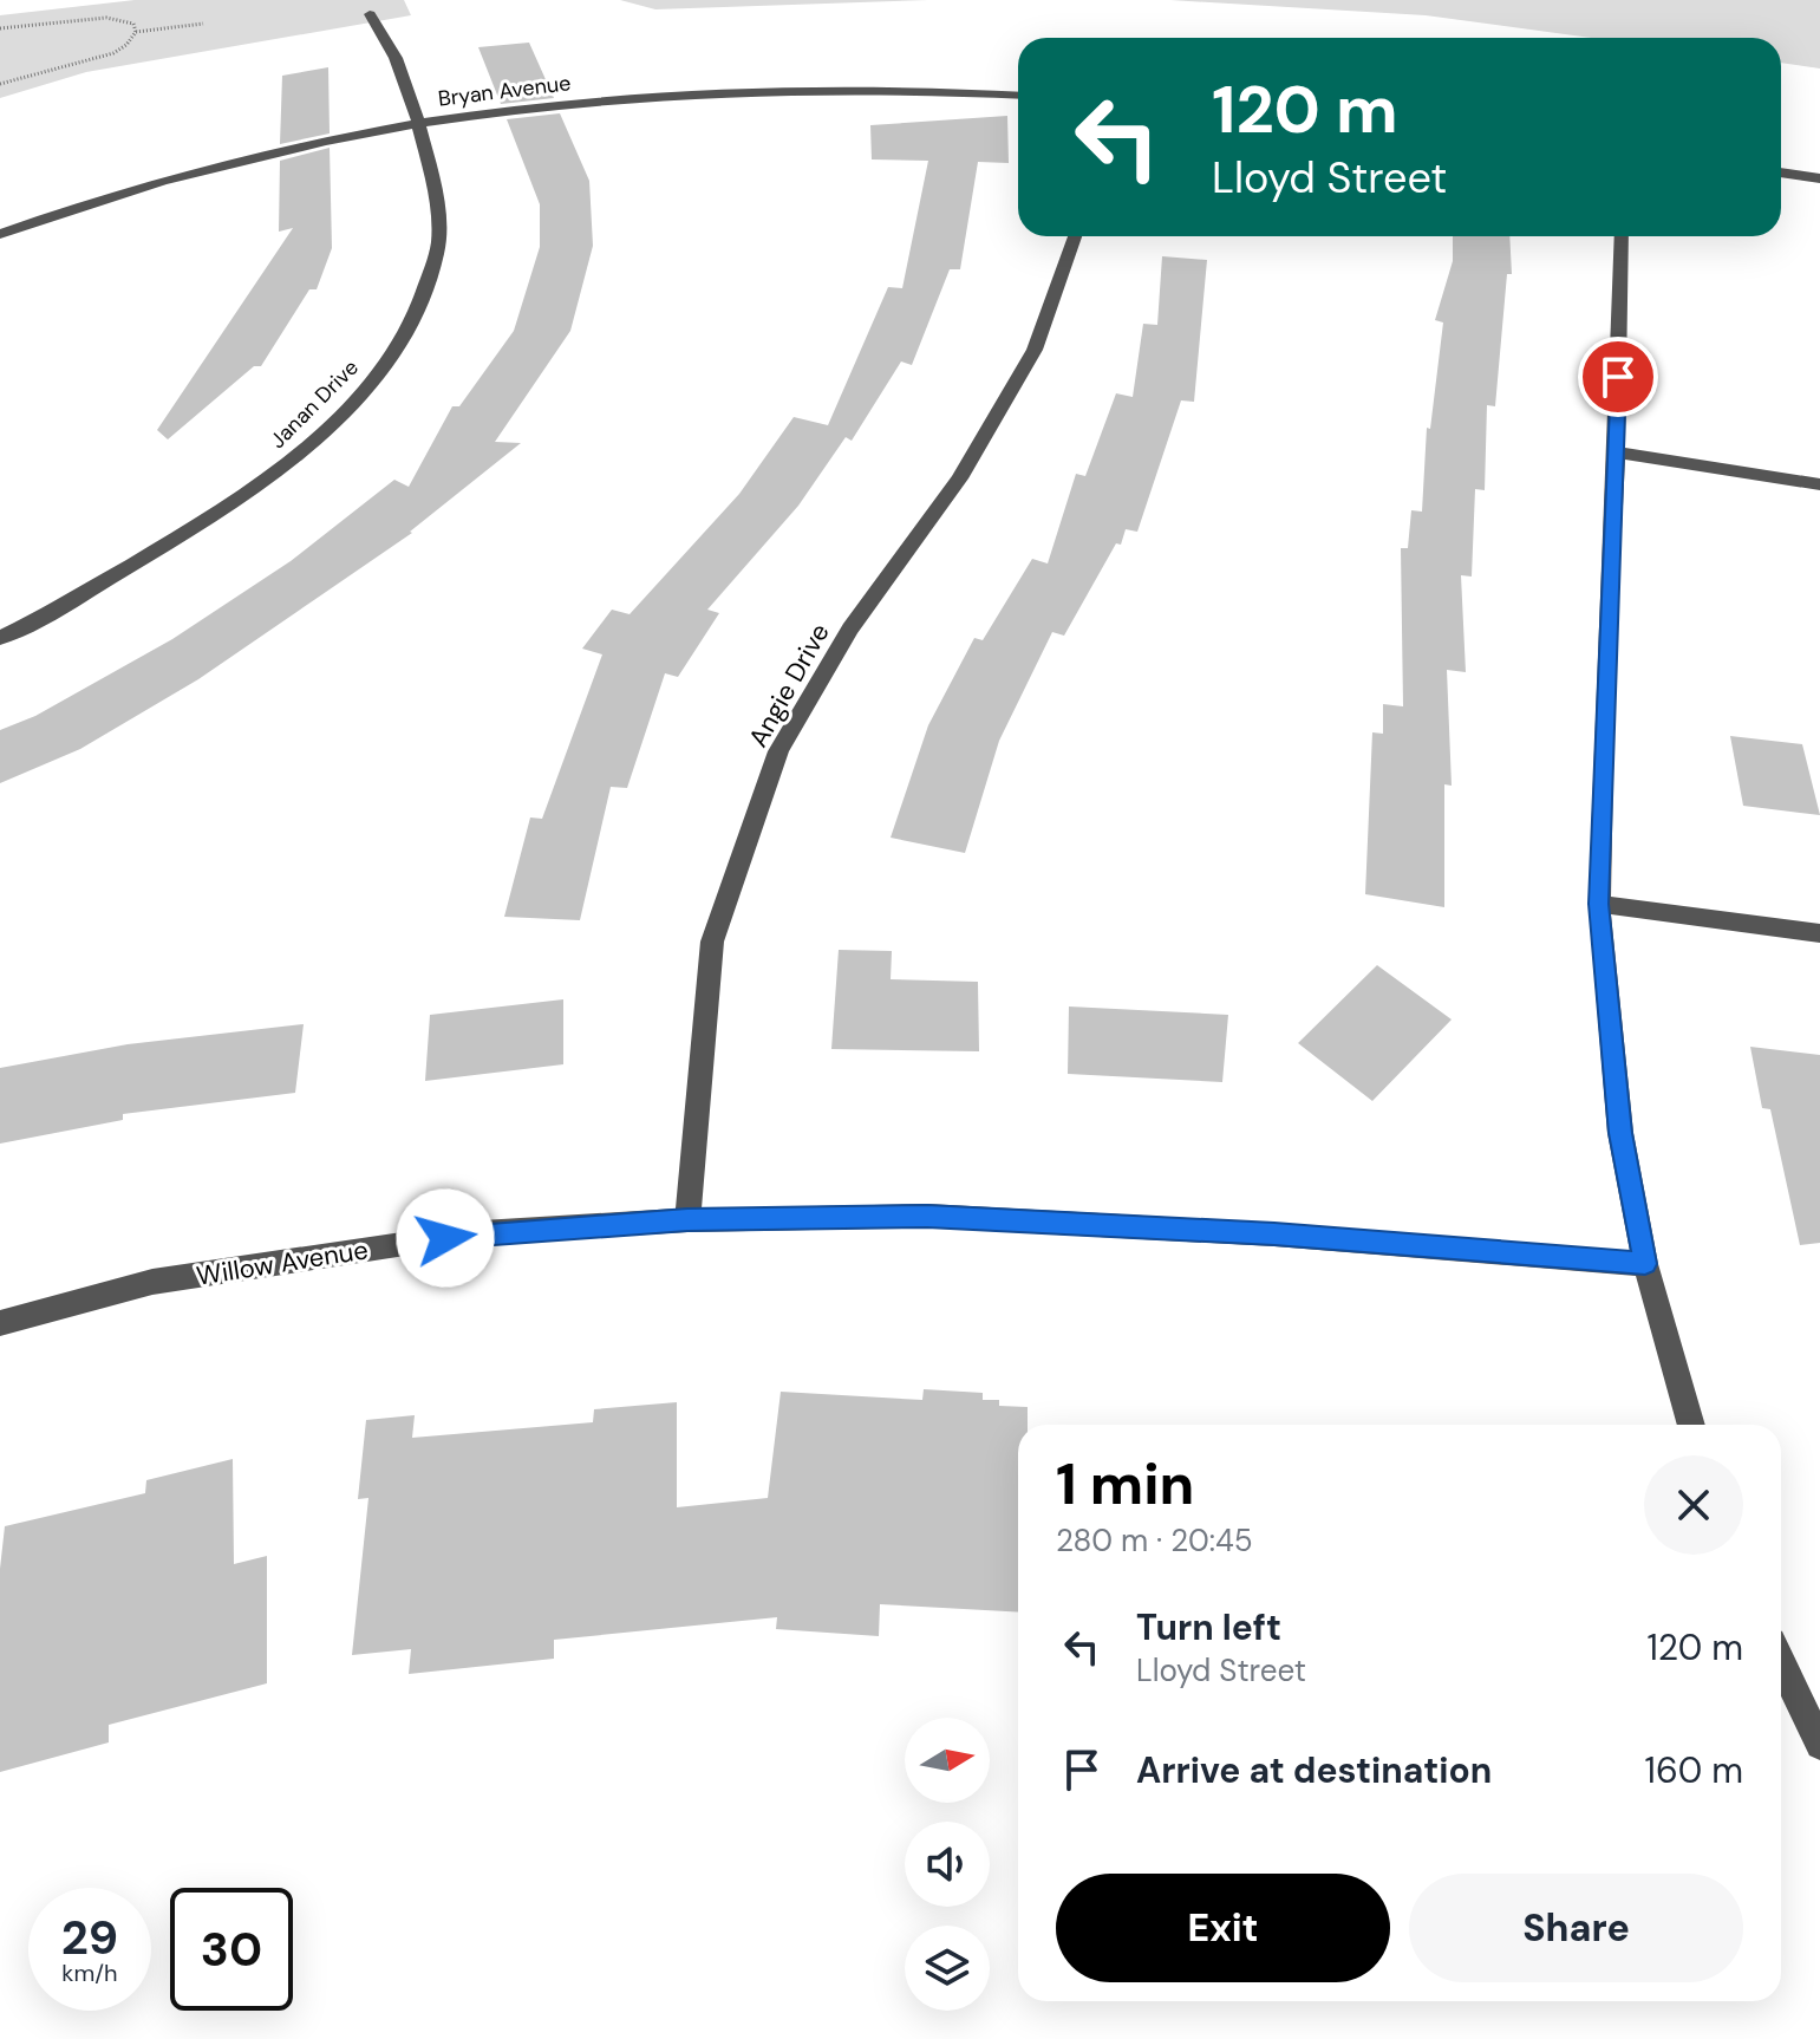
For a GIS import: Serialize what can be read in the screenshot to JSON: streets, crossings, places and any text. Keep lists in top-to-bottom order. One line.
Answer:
{"streets":{"street":["Bryan Avenue","Janan Drive","Angie Drive","Willow Avenue"]},"crossings":[["Bryan Avenue","Janan Drive"],["Angie Drive","Willow Avenue"]],"north":"right","page":{"turn":["120 m","Lloyd Street"],"heading":["1 min","280 m · 20:45"],"list":[{"name":"Turn left","note":"Lloyd Street","value":"120 m"},{"name":"Arrive at destination","value":"160 m"}],"buttons":["Exit","Share"],"speed":"29 km/h","limit":"30"}}
